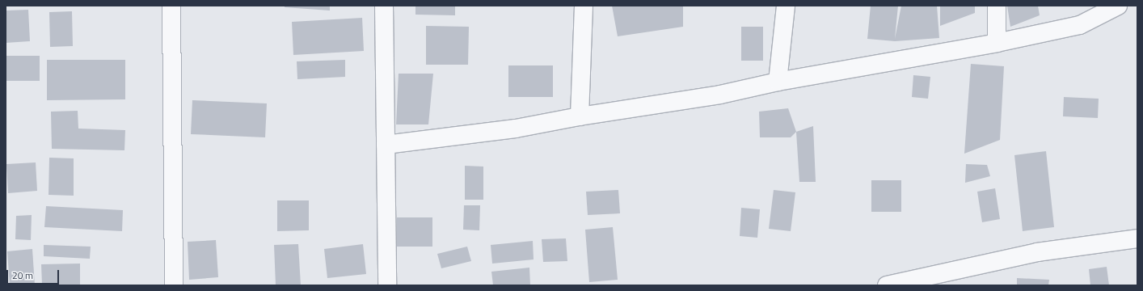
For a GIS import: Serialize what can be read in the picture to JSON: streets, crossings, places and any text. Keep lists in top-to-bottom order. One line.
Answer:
{"scale_bar":"20 m"}
